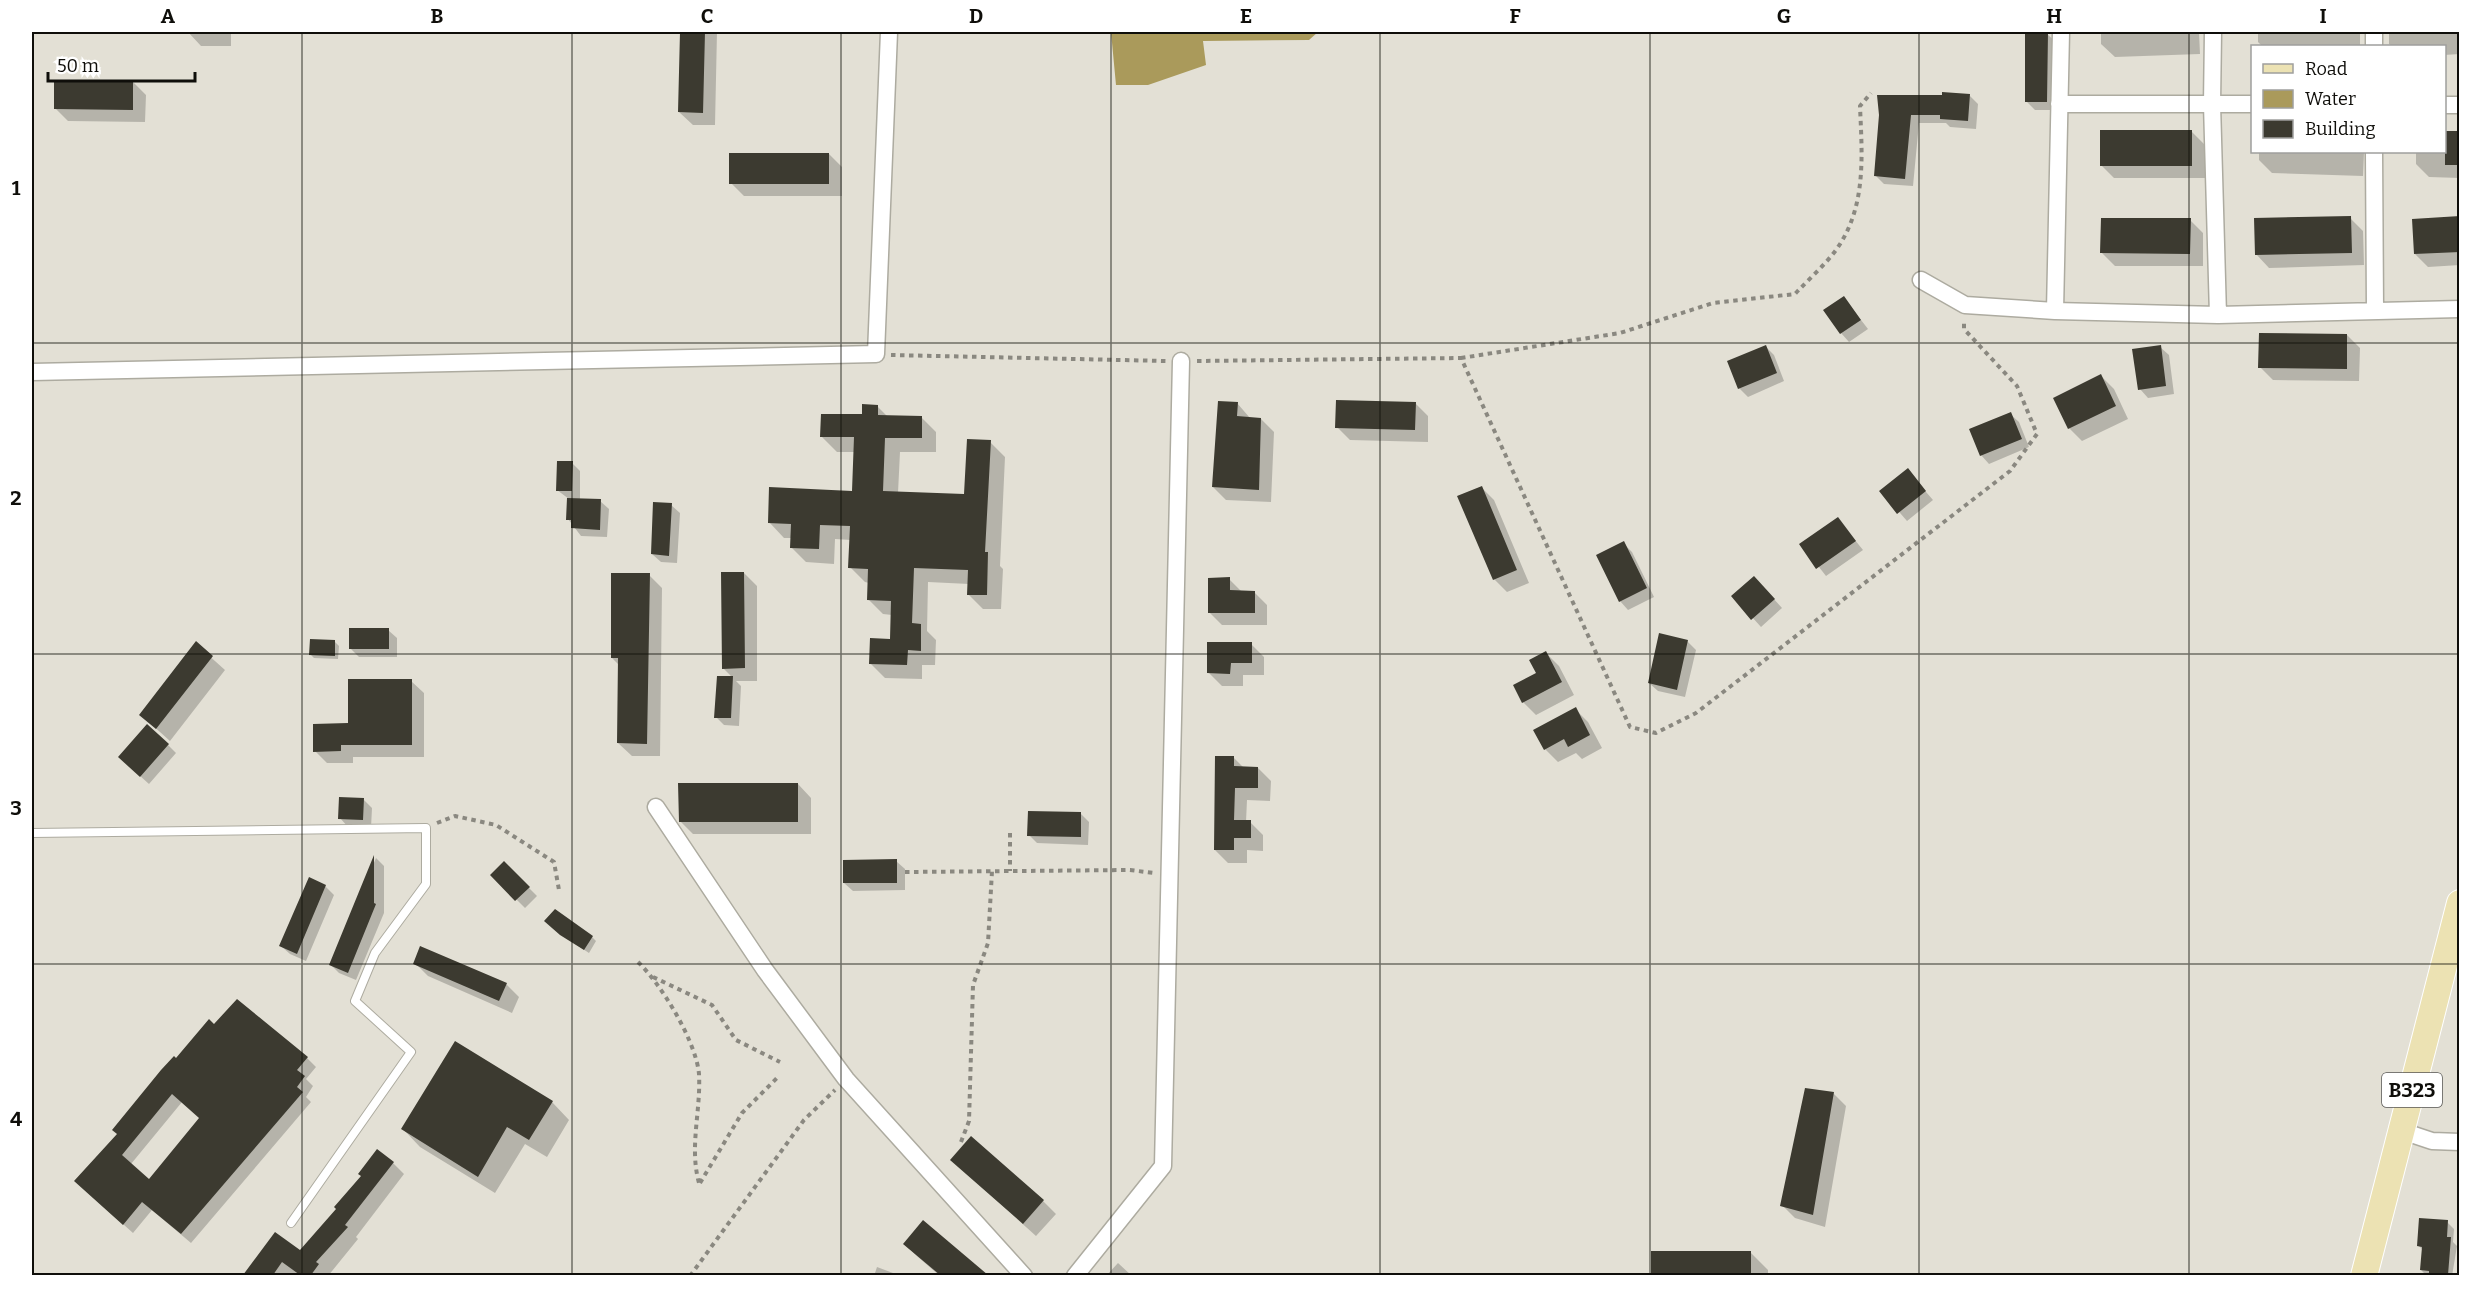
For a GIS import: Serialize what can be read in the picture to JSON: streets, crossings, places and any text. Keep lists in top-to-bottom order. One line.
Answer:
{"streets":{"main road":["B323"]},"legend":["Road","Water","Building"],"scale_bar":"50 m","grid":{"columns":["A","B","C","D","E","F","G","H","I"],"rows":["1","2","3","4"]}}
